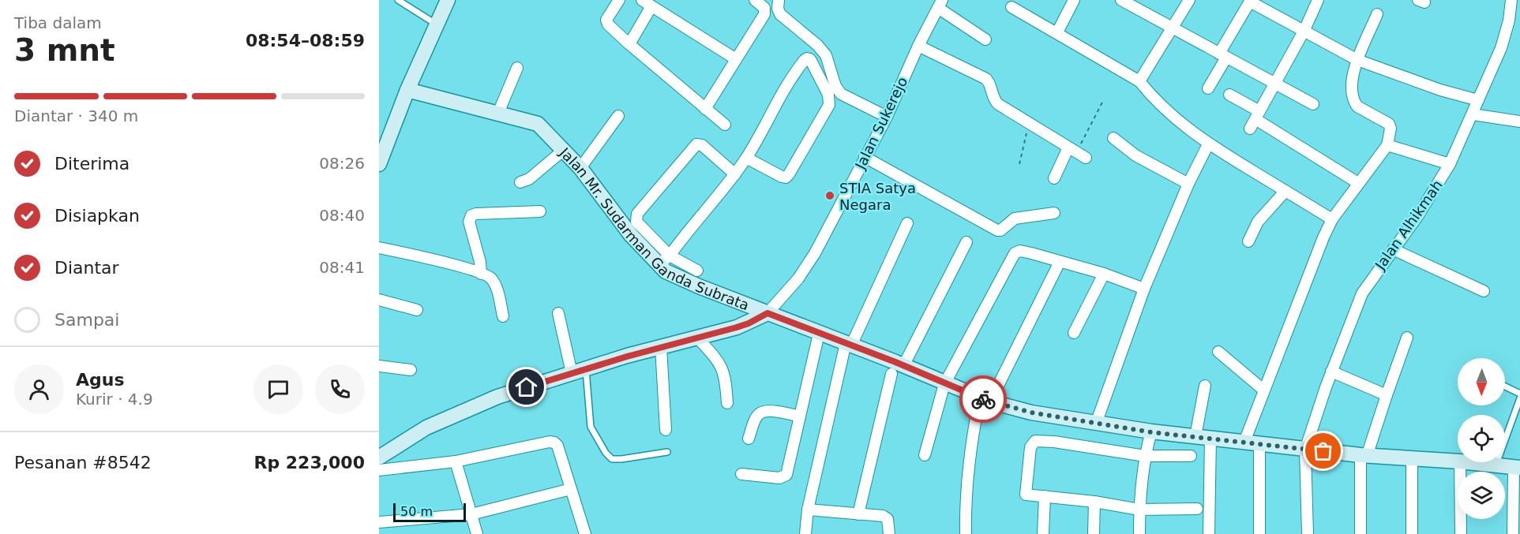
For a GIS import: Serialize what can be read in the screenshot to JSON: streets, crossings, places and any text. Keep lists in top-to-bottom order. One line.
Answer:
{"streets":{"street":["Jalan Sukerejo","Jalan Alhikmah","Jalan Mr. Sudarman Ganda Subrata"]},"crossings":[["Jalan Sukerejo","Jalan Mr. Sudarman Ganda Subrata"],["Jalan Alhikmah","Jalan Mr. Sudarman Ganda Subrata"]],"places":["STIA Satya Negara"],"scale_bar":"50 m","north":"bottom","page":{"heading":["3 mnt","Tiba dalam","08:54–08:59"],"panel":["Agus","Kurir · 4.9","Pesanan #8542","Rp 223,000"],"bar":"Diantar · 340 m","list":[["Diterima","08:26"],["Disiapkan","08:40"],["Diantar","08:41"],"Sampai"],"scale":"50 m"}}
